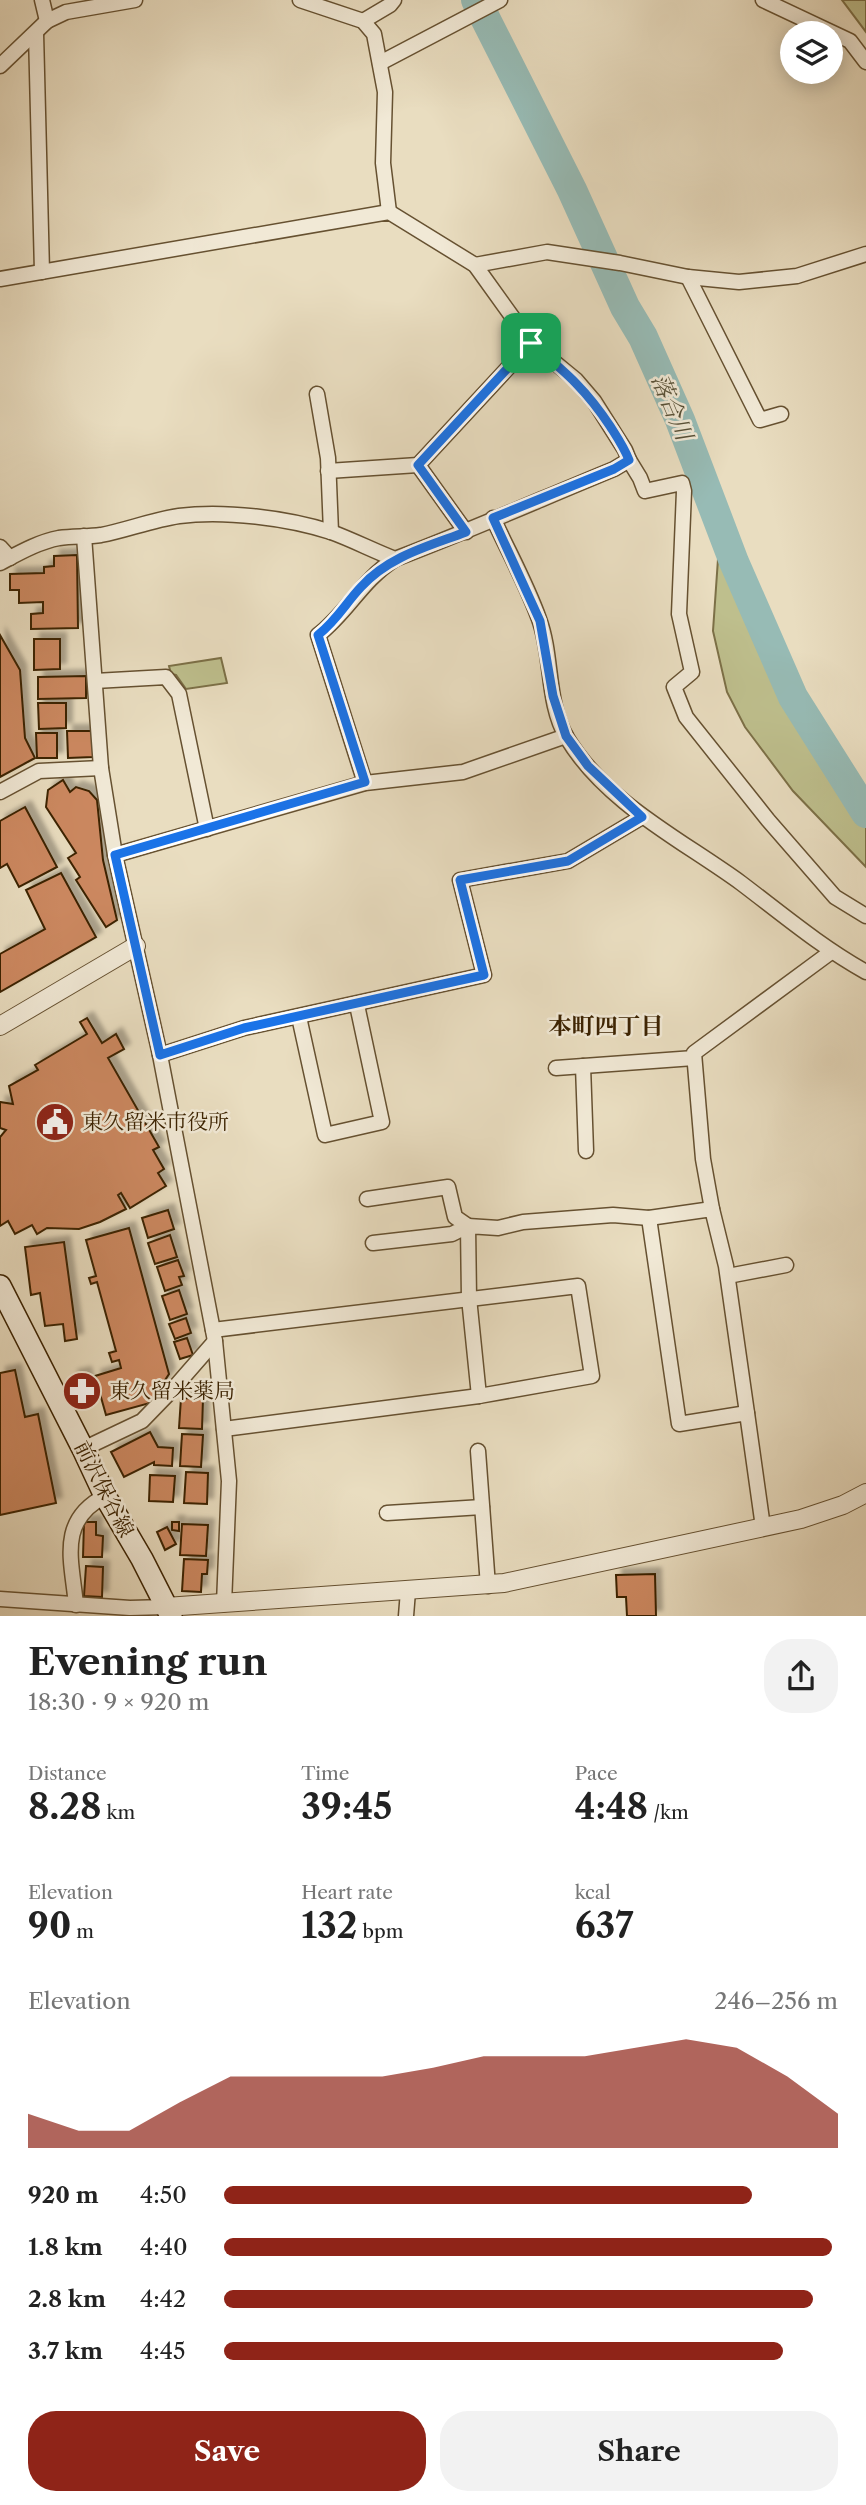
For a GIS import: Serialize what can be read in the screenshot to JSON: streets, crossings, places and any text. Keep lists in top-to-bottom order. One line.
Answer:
{"streets":{"main road":["前沢保谷線"]},"districts":["本町四丁目"],"water":["落合川"],"places":{"public building":["東久留米市役所"],"pharmacy":["東久留米薬局"]},"page":{"heading":["Evening run","18:30 · 9 × 920 m"],"stats":[["Distance","8.28 km"],["Time","39:45"],["Pace","4:48 /km"],["Elevation","90 m"],["Heart rate","132 bpm"],["kcal","637"]],"chart":["Elevation","246–256 m"],"list":[{"name":"920 m","note":"4:50"},{"name":"1.8 km","note":"4:40"},{"name":"2.8 km","note":"4:42"},{"name":"3.7 km","note":"4:45"}],"buttons":["Save","Share"]}}
